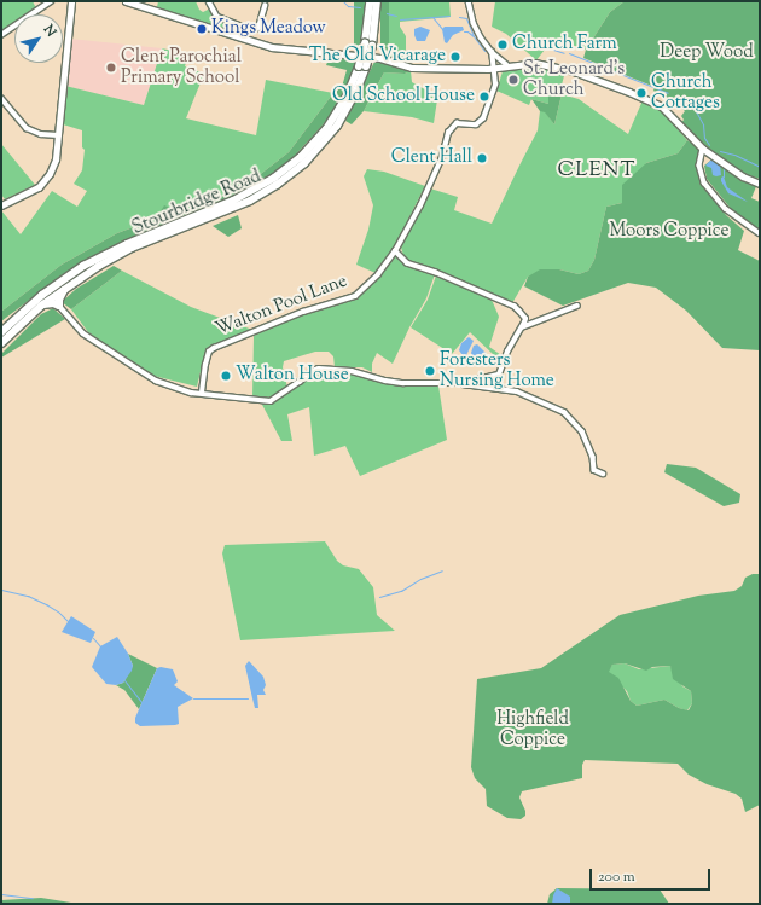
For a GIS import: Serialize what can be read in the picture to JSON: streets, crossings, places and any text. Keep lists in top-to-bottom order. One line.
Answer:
{"streets":{"highway":["Stourbridge Road"],"street":["Walton Pool Lane"]},"districts":["CLENT"],"parks":["Deep Wood","Moors Coppice","Highfield Coppice"],"places":["Kings Meadow","Church Farm","The Old Vicarage","Clent Parochial Primary School","St. Leonard's Church","Church Cottages","Old School House","Clent Hall","Foresters Nursing Home","Walton House"],"scale_bar":"200 m","north":"top right"}
